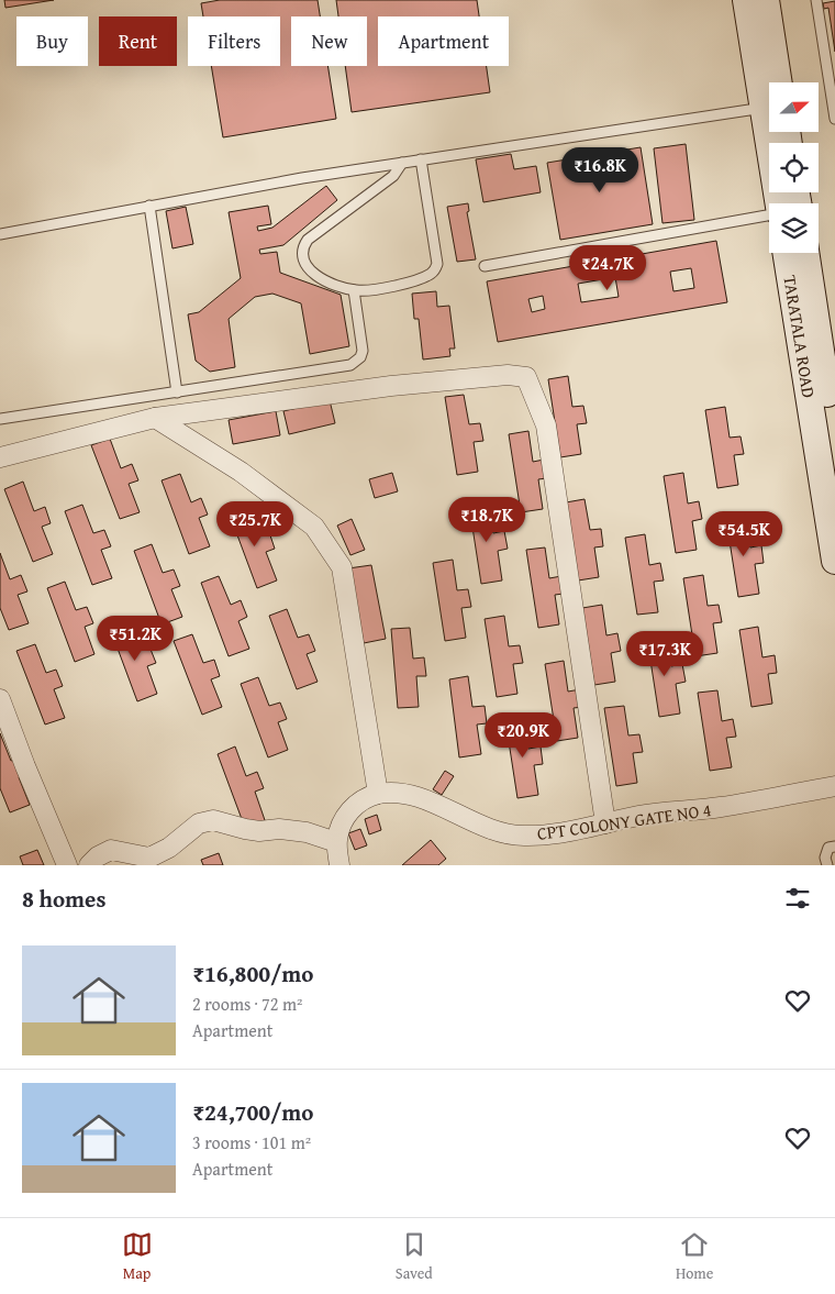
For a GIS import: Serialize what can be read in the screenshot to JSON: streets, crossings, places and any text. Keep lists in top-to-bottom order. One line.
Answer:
{"streets":{"main road":["TARATALA ROAD"],"street":["CPT COLONY GATE NO 4"]},"north":"right","page":{"chip":["Buy","Rent","Filters","New","Apartment"],"price":["₹16.8K","₹24.7K","₹18.7K","₹25.7K","₹54.5K","₹51.2K","₹17.3K","₹20.9K"],"heading":"8 homes","list":[{"name":"₹16,800/mo","note":"2 rooms · 72 m² · Apartment"},{"name":"₹24,700/mo","note":"3 rooms · 101 m² · Apartment"}],"tabs":["Map","Saved","Home"]}}
